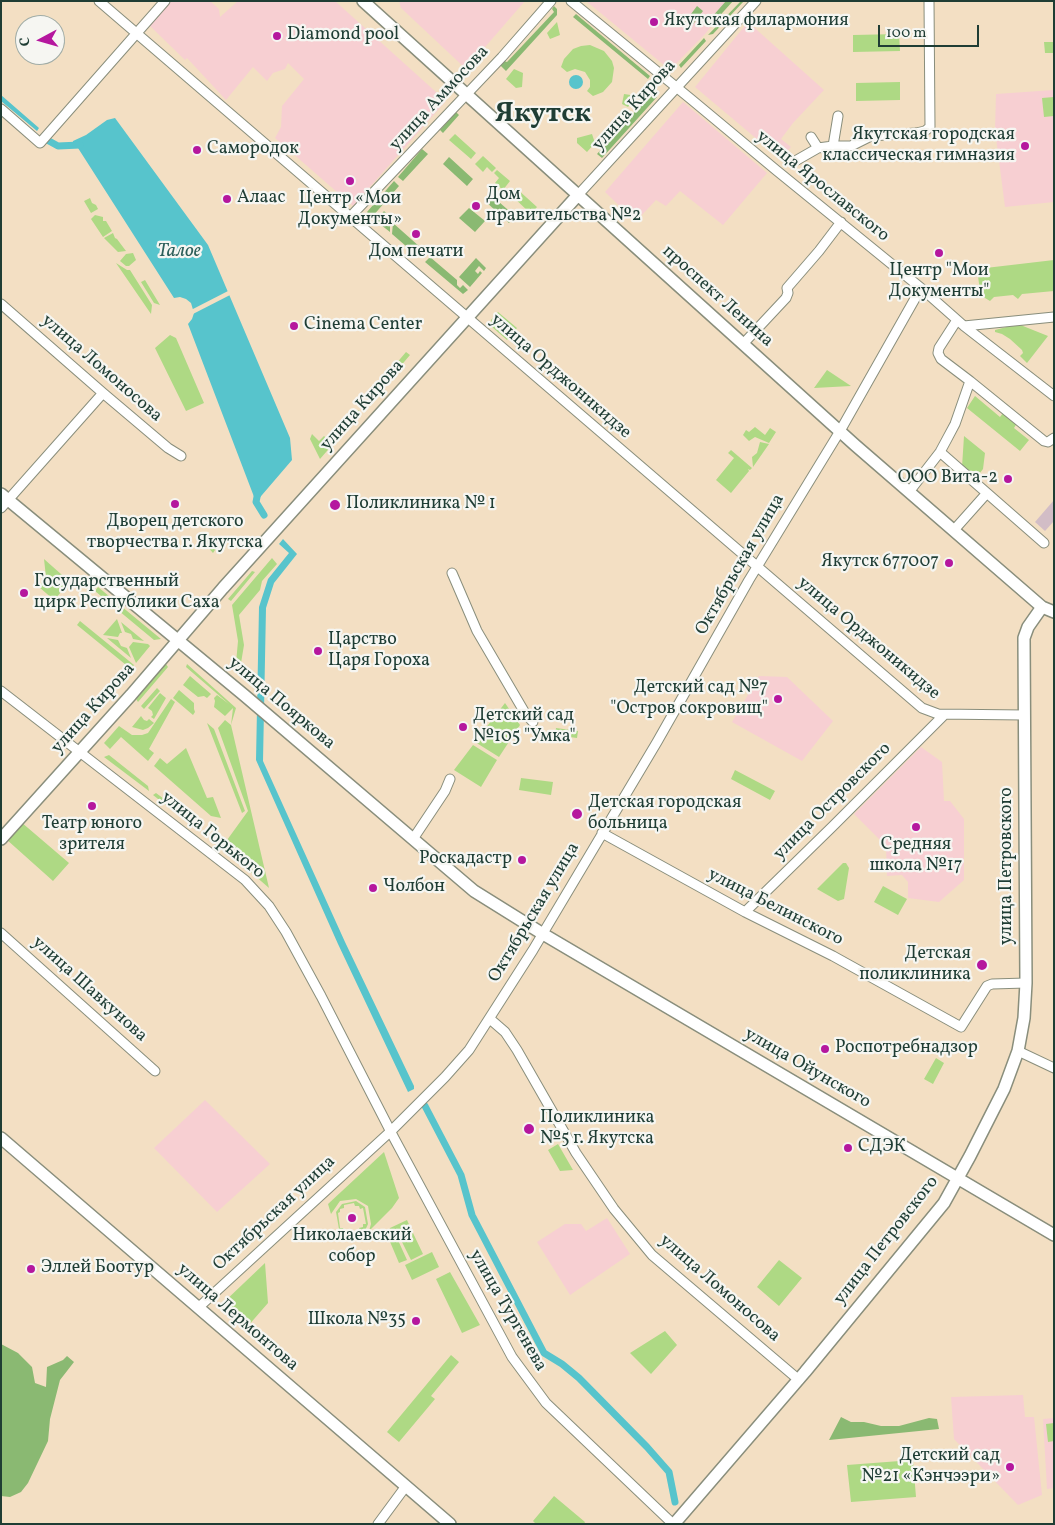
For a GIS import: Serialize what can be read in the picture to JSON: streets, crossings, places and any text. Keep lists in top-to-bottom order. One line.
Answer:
{"streets":{"main road":["улица Кирова","проспект Ленина","улица Пояркова","улица Петровского","улица Ойунского","улица Лермонтова"],"street":["улица Аммосова","улица Ярославского","улица Ломоносова","улица Орджоникидзе","Октябрьская улица","улица Островского","улица Горького","улица Белинского","улица Шавкунова","улица Тургенева"]},"crossings":[["улица Аммосова","проспект Ленина"],["улица Аммосова","улица Орджоникидзе"],["улица Кирова","улица Ярославского"],["улица Кирова","проспект Ленина"],["улица Кирова","улица Орджоникидзе"],["улица Кирова","улица Пояркова"],["улица Кирова","улица Горького"],["улица Ярославского","Октябрьская улица"],["проспект Ленина","Октябрьская улица"],["проспект Ленина","улица Петровского"],["улица Ломоносова","Октябрьская улица"],["улица Ломоносова","улица Петровского"],["улица Орджоникидзе","Октябрьская улица"],["улица Орджоникидзе","улица Островского"],["улица Орджоникидзе","улица Петровского"],["Октябрьская улица","улица Пояркова"],["Октябрьская улица","улица Горького"],["Октябрьская улица","улица Белинского"],["Октябрьская улица","улица Ойунского"],["Октябрьская улица","улица Тургенева"],["Октябрьская улица","улица Лермонтова"],["улица Пояркова","улица Ойунского"],["улица Островского","улица Белинского"],["улица Горького","улица Тургенева"],["улица Петровского","улица Белинского"],["улица Петровского","улица Ойунского"],["улица Петровского","улица Тургенева"]],"districts":["Якутск"],"water":["Талое"],"places":["Якутская филармония","Diamond pool","Якутская городская классическая гимназия","Самородок","Центр «Мои Документы»","Алаас","Дом правительства №2","Дом печати","Центр \"Мои Документы\"","Cinema Center","ООО Вита-2","Дворец детского творчества г. Якутска","Поликлиника № 1","Якутск 677007","Государственный цирк Республики Саха","Царство Царя Гороха","Детский сад №7 \"Остров сокровищ\"","Детский сад №105 \"Умка\"","Театр юного зрителя","Детская городская больница","Средняя школа №17","Роскадастр","Чолбон","Детская поликлиника","Роспотребнадзор","Поликлиника №5 г. Якутска","СДЭК","Николаевский собор","Эллей Боотур","Школа №35","Детский сад №21 «Кэнчээри»"],"scale_bar":"100 m","north":"left"}
